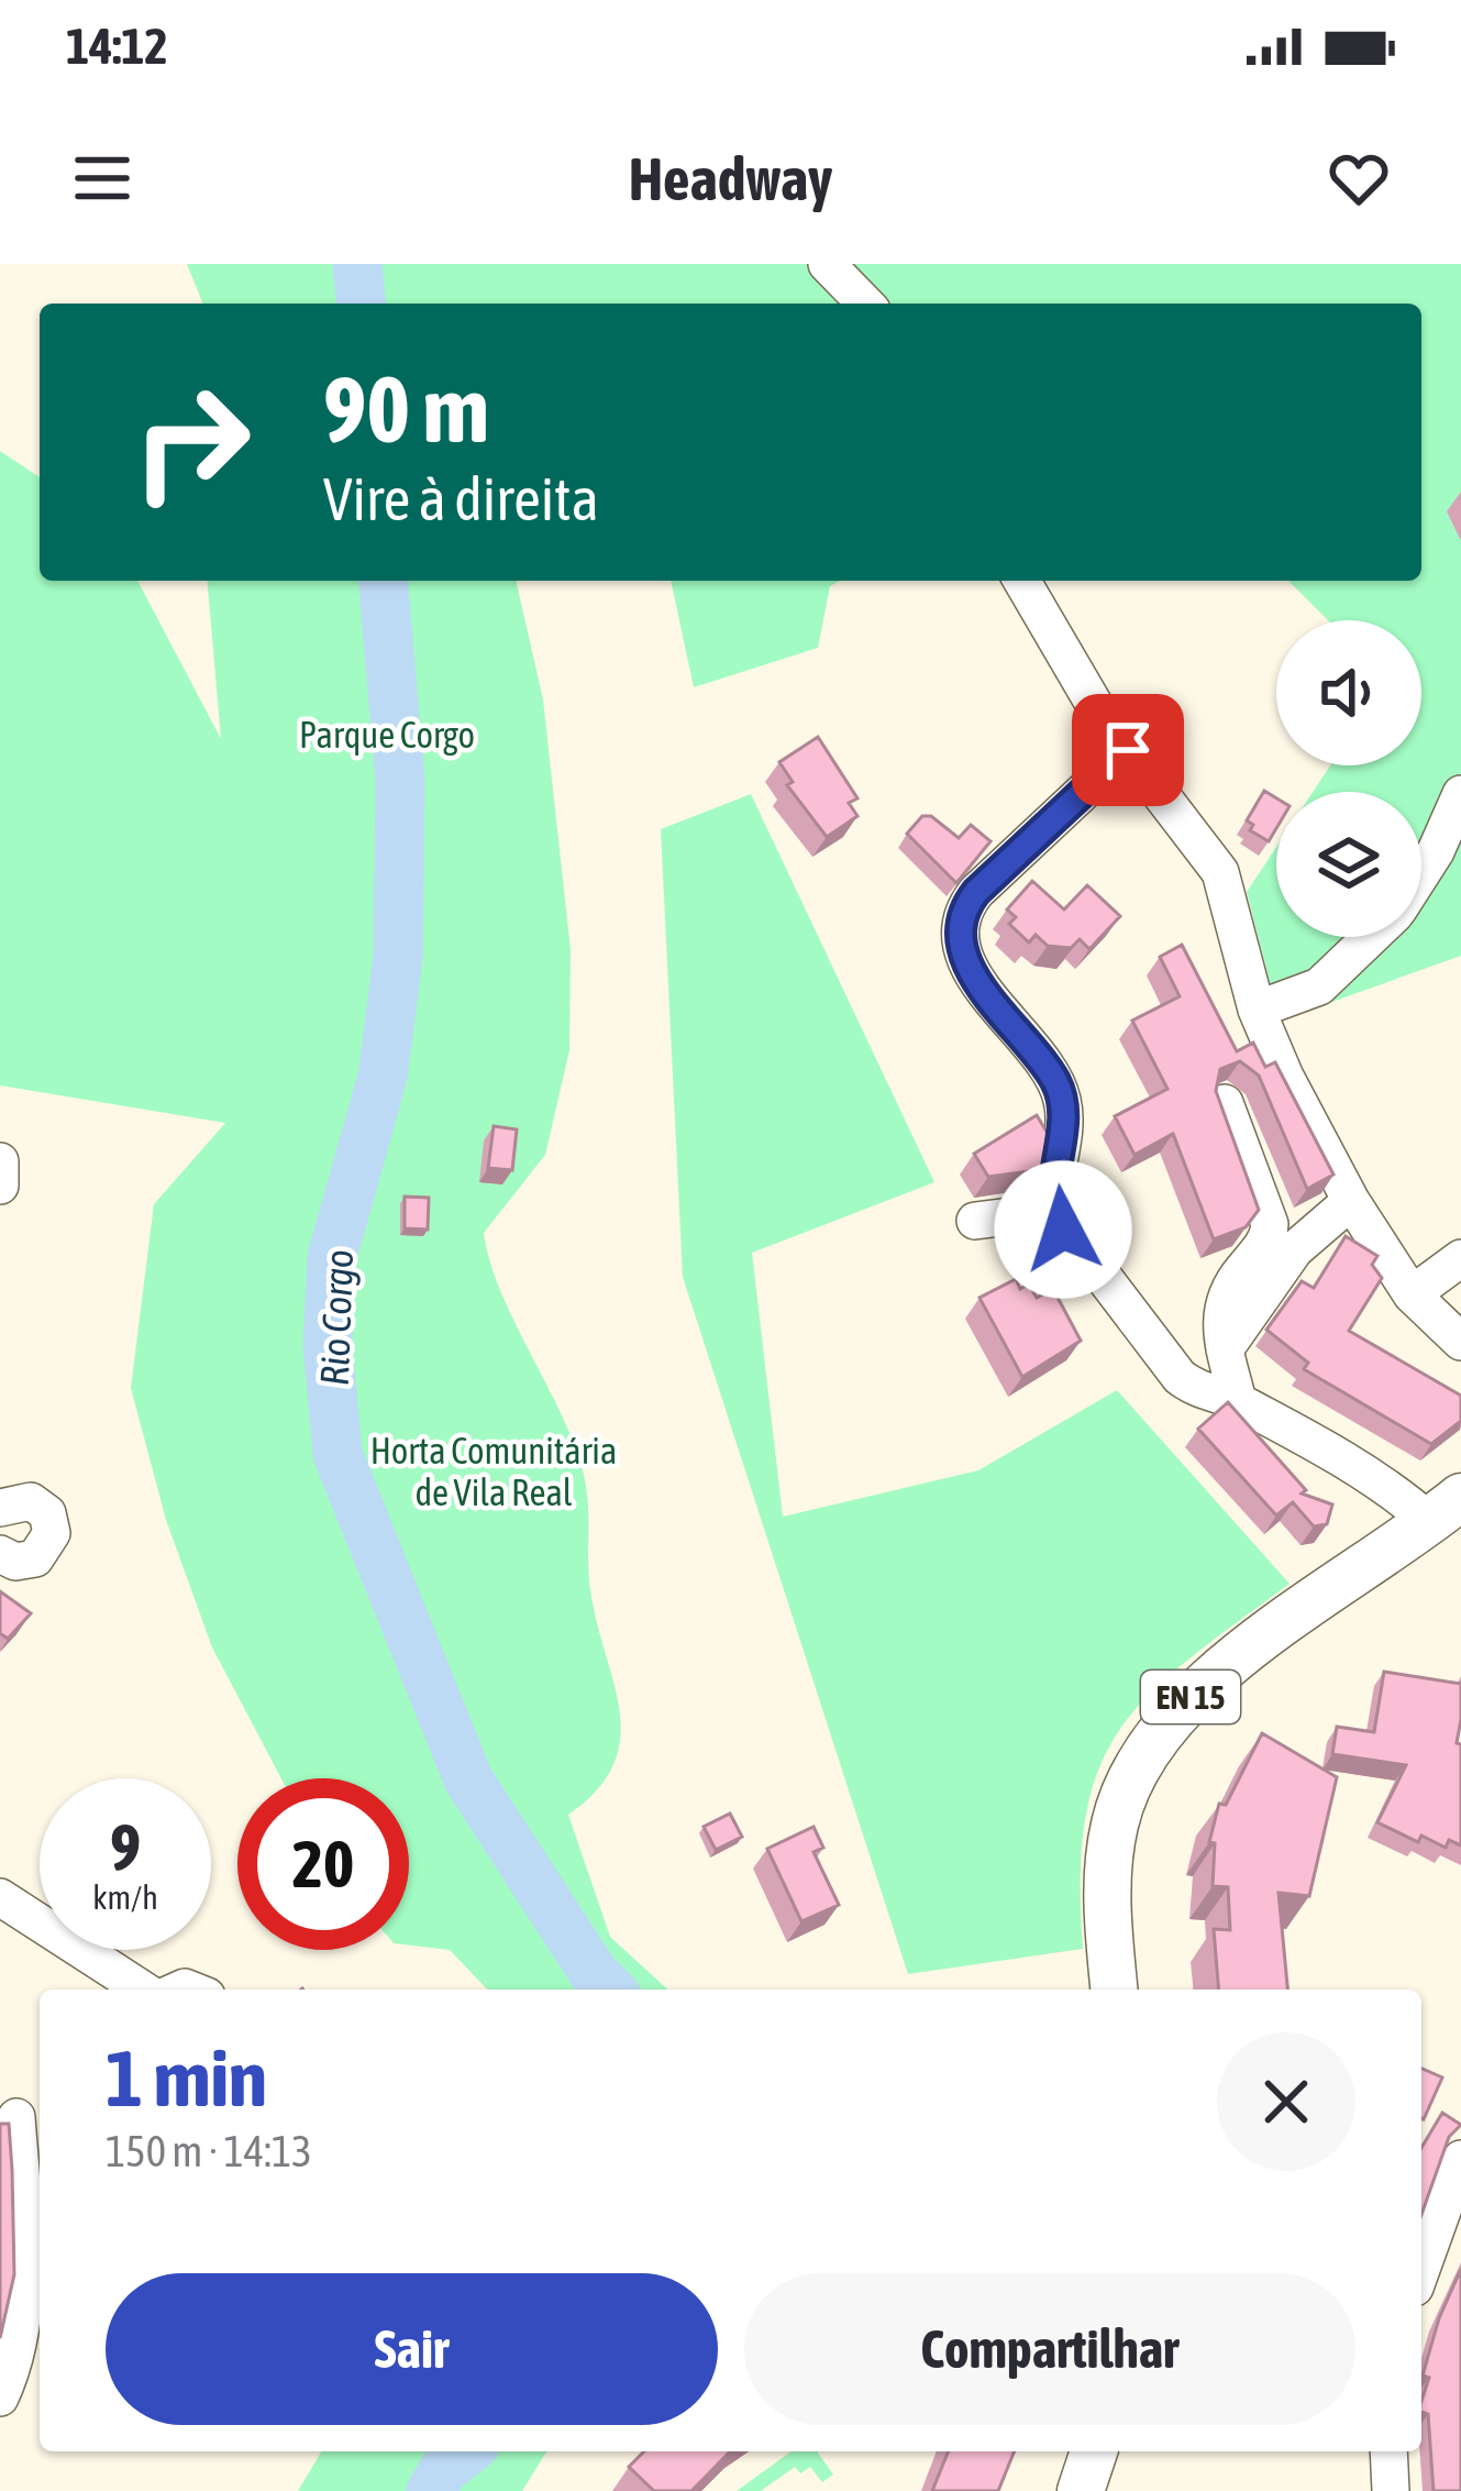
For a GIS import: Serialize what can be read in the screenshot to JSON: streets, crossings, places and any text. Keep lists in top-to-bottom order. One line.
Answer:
{"streets":{"main road":["EN 15"]},"water":["Rio Corgo"],"parks":["Parque Corgo","Horta Comunitária de Vila Real"],"page":{"status":"14:12","header":"Headway","turn":["90 m","Vire à direita"],"speed":"9 km/h","limit":"20","heading":["1 min","150 m · 14:13"],"buttons":["Sair","Compartilhar"]}}
